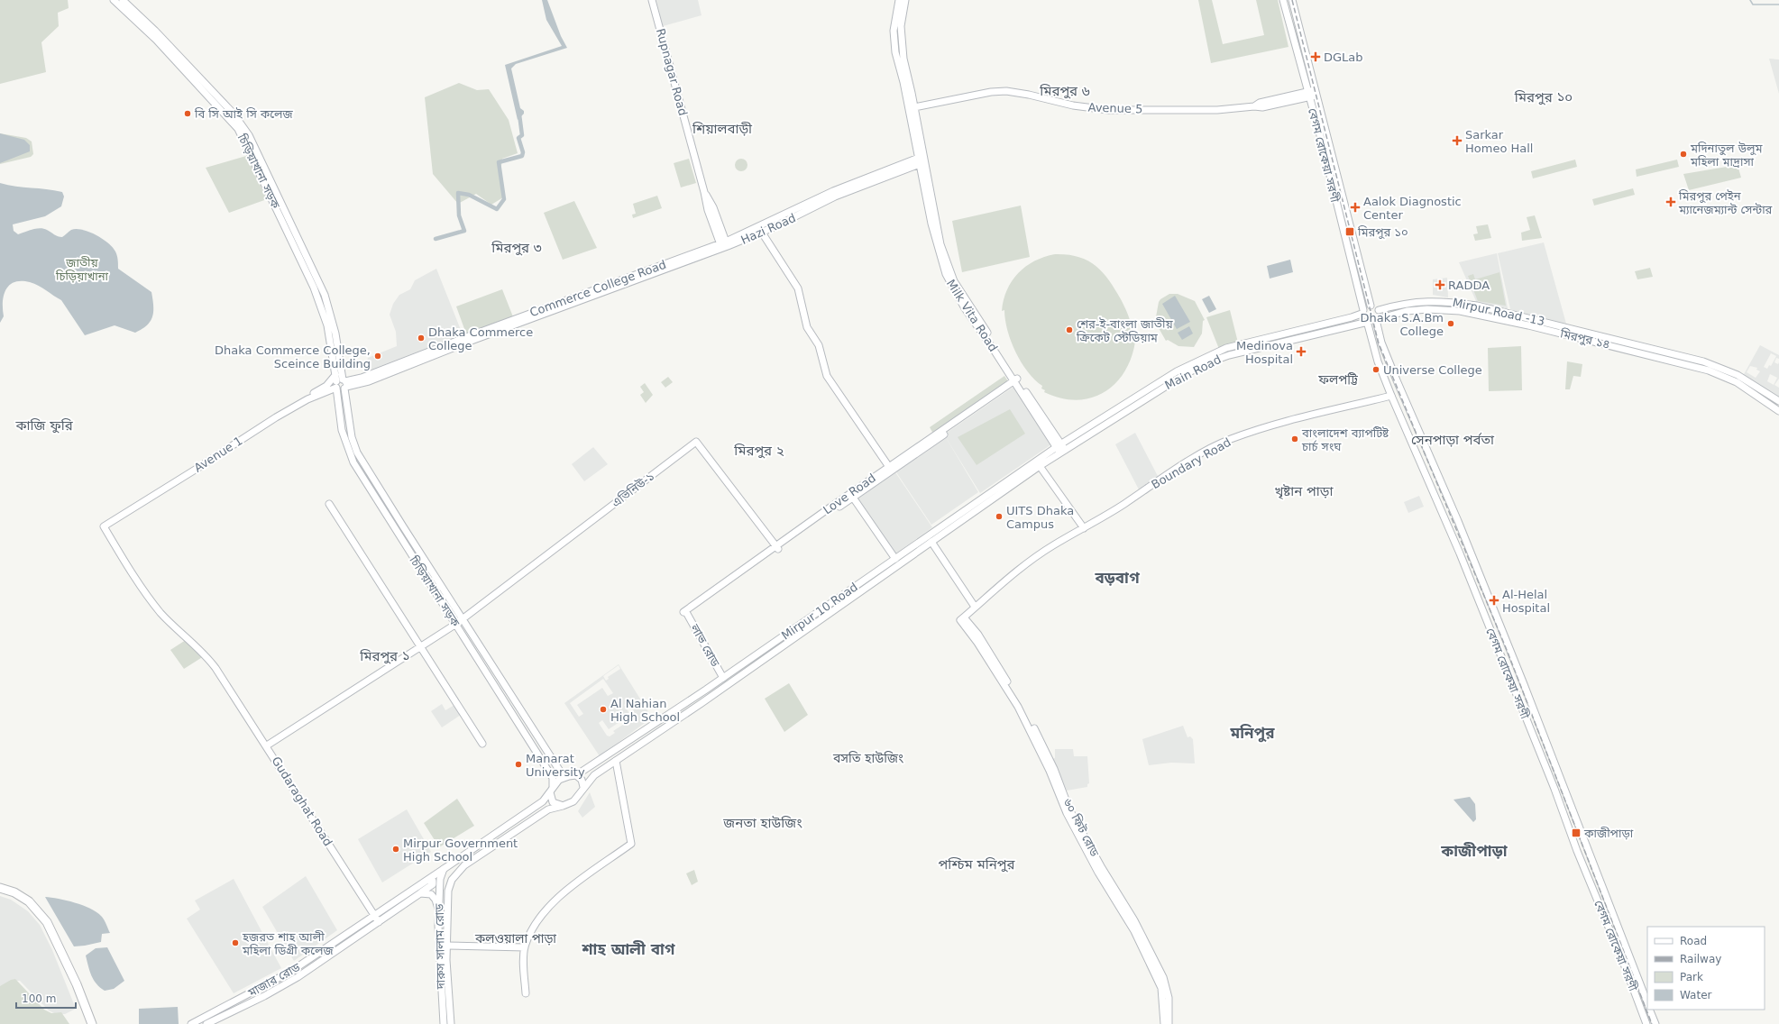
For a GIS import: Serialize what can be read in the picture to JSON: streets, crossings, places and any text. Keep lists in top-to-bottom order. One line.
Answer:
{"streets":{"main road":["Rupnagar Road","Avenue 5","বেগম রোকেয়া সরণী","চিড়িয়াখানা সড়ক","Hazi Road","Commerce College Road","Mirpur Road -13","Milk Vita Road","মিরপুর ১৪","Main Road","Avenue 1","Boundary Road","এভিনিউ-১","Love Road","Mirpur 10 Road","লাভ রোড","Gudaraghat Road","৬০ ফিট রোড","দারুস সালাম রোড","মাজার রোড"]},"crossings":[["Rupnagar Road","Hazi Road"],["Rupnagar Road","Commerce College Road"],["Avenue 5","বেগম রোকেয়া সরণী"],["Avenue 5","Milk Vita Road"],["বেগম রোকেয়া সরণী","Mirpur Road -13"],["বেগম রোকেয়া সরণী","মিরপুর ১৪"],["বেগম রোকেয়া সরণী","Main Road"],["বেগম রোকেয়া সরণী","Boundary Road"],["চিড়িয়াখানা সড়ক","Commerce College Road"],["চিড়িয়াখানা সড়ক","Avenue 1"],["চিড়িয়াখানা সড়ক","এভিনিউ-১"],["চিড়িয়াখানা সড়ক","Mirpur 10 Road"],["চিড়িয়াখানা সড়ক","দারুস সালাম রোড"],["Hazi Road","Commerce College Road"],["Hazi Road","Milk Vita Road"],["Commerce College Road","Avenue 1"],["Milk Vita Road","Main Road"],["Milk Vita Road","Love Road"],["Milk Vita Road","Mirpur 10 Road"],["মিরপুর ১৪","Main Road"],["Main Road","Mirpur 10 Road"],["Avenue 1","Gudaraghat Road"],["Boundary Road","৬০ ফিট রোড"],["এভিনিউ-১","Love Road"],["Love Road","লাভ রোড"],["Mirpur 10 Road","লাভ রোড"],["Mirpur 10 Road","দারুস সালাম রোড"],["Gudaraghat Road","মাজার রোড"],["দারুস সালাম রোড","মাজার রোড"]],"districts":["মিরপুর ৬","মিরপুর ১০","শিয়ালবাড়ী","মিরপুর ৩","ফলপট্টি","কাজি ফুরি","সেনপাড়া পর্বতা","মিরপুর ২","খৃষ্টান পাড়া","বড়বাগ","মিরপুর ১","মনিপুর","বসতি হাউজিং","জনতা হাউজিং","কাজীপাড়া","পশ্চিম মনিপুর","কলওয়ালা পাড়া","শাহ আলী বাগ"],"parks":["জাতীয় চিড়িয়াখানা"],"places":{"health":["DGLab","Sarkar Homeo Hall","মিরপুর পেইন ম্যানেজম্যান্ট সেন্টার","Aalok Diagnostic Center","RADDA","Medinova Hospital","Al-Helal Hospital"],"other":["বি সি আই সি কলেজ","মদিনাতুল উলুম মহিলা মাদ্রাসা","Dhaka S.A.Bm College","শের-ই-বাংলা জাতীয় ক্রিকেট স্টেডিয়াম","Dhaka Commerce College","Dhaka Commerce College, Sceince Building","Universe College","বাংলাদেশ ব্যাপটিষ্ট চার্চ সংঘ","UITS Dhaka Campus","Al Nahian High School","Manarat University","Mirpur Government High School","হজরত শাহ আলী মহিলা ডিগ্রী কলেজ"],"transit":["মিরপুর ১০","কাজীপাড়া"]},"legend":["Road","Railway","Park","Water"],"scale_bar":"100 m"}
